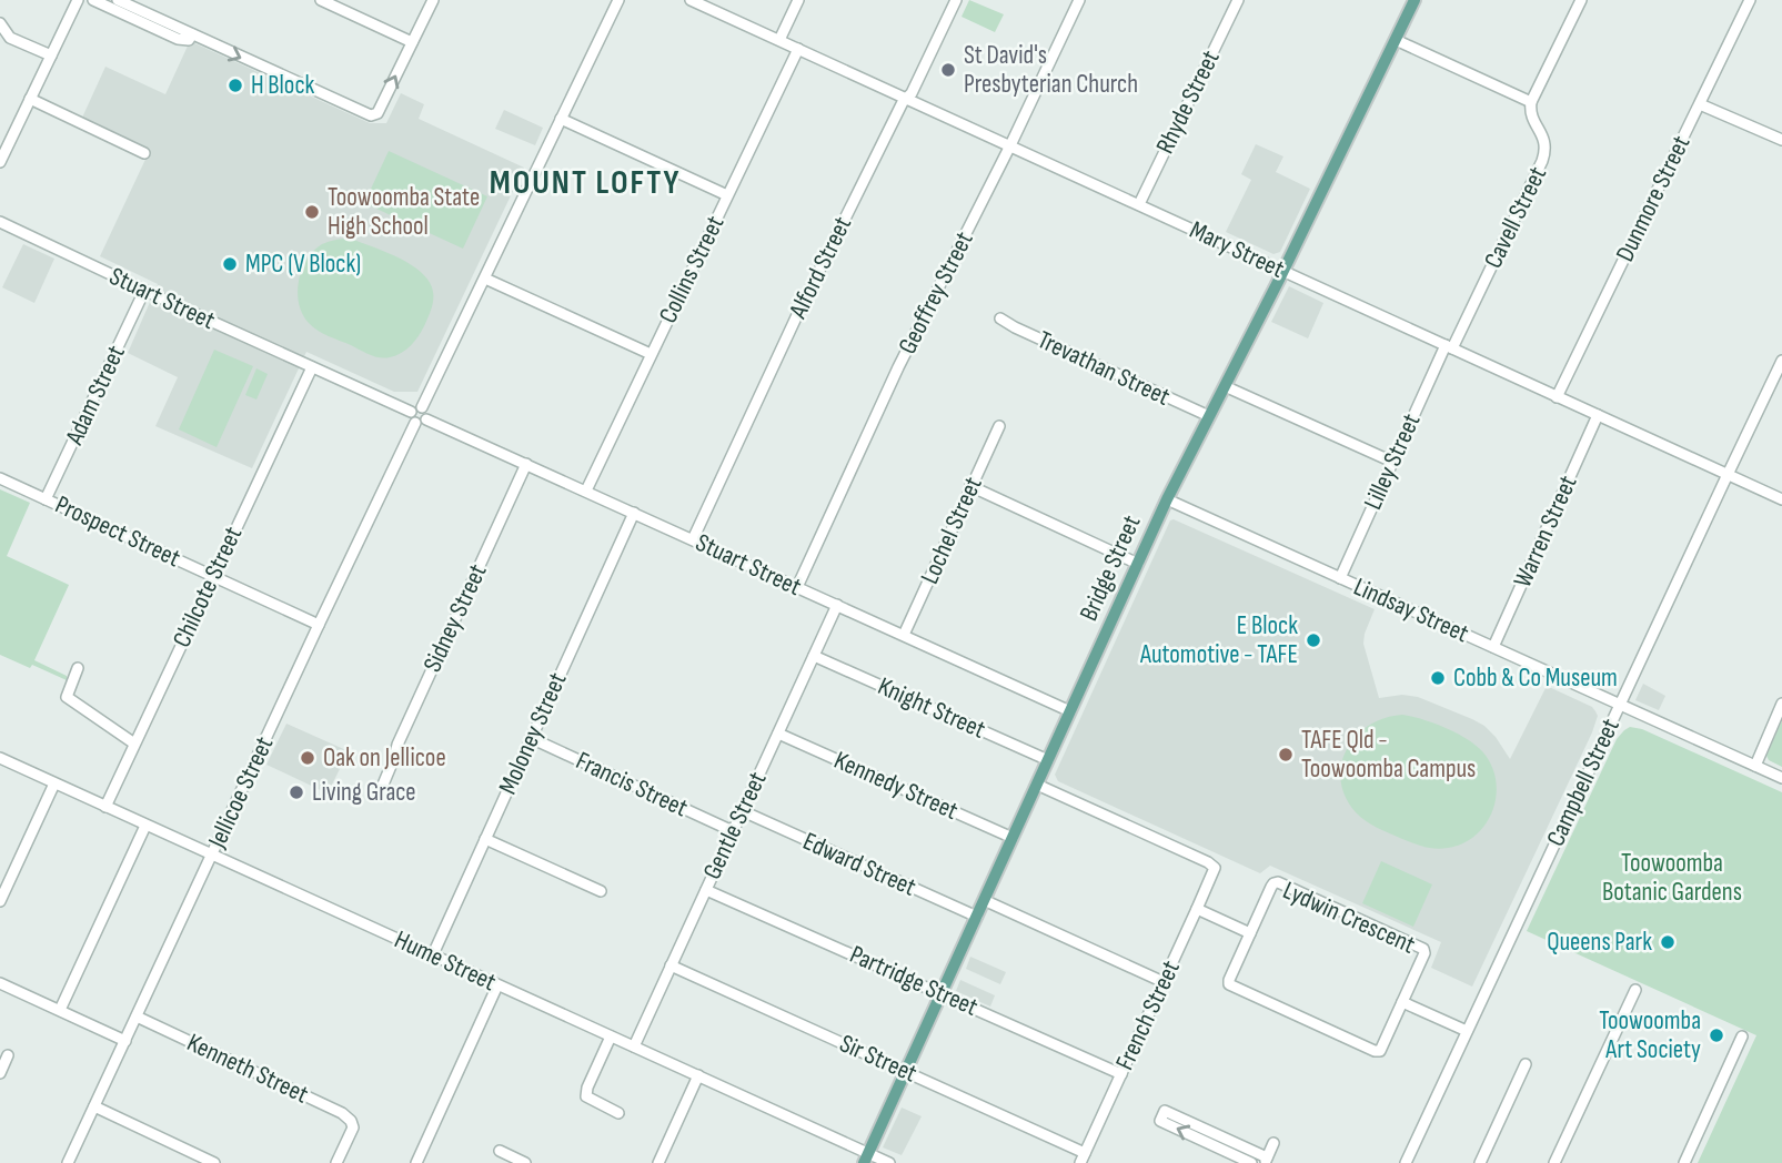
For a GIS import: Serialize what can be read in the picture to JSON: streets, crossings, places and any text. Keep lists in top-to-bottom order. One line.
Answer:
{"streets":{"main road":["Bridge Street"],"street":["Rhyde Street","Dunmore Street","Cavell Street","Mary Street","Alford Street","Collins Street","Geoffrey Street","Stuart Street","Trevathan Street","Adam Street","Lilley Street","Lochel Street","Prospect Street","Warren Street","Chilcote Street","Lindsay Street","Sidney Street","Knight Street","Moloney Street","Campbell Street","Francis Street","Kennedy Street","Jellicoe Street","Gentle Street","Edward Street","Lydwin Crescent","Hume Street","Partridge Street","French Street","Sir Street","Kenneth Street"]},"crossings":[["Rhyde Street","Mary Street"],["Dunmore Street","Mary Street"],["Cavell Street","Mary Street"],["Cavell Street","Lilley Street"],["Mary Street","Alford Street"],["Mary Street","Collins Street"],["Mary Street","Geoffrey Street"],["Mary Street","Lilley Street"],["Mary Street","Warren Street"],["Mary Street","Bridge Street"],["Mary Street","Campbell Street"],["Alford Street","Stuart Street"],["Collins Street","Stuart Street"],["Geoffrey Street","Stuart Street"],["Stuart Street","Adam Street"],["Stuart Street","Lochel Street"],["Stuart Street","Bridge Street"],["Stuart Street","Chilcote Street"],["Stuart Street","Sidney Street"],["Stuart Street","Moloney Street"],["Stuart Street","Jellicoe Street"],["Stuart Street","Gentle Street"],["Trevathan Street","Bridge Street"],["Adam Street","Prospect Street"],["Lilley Street","Lindsay Street"],["Prospect Street","Chilcote Street"],["Prospect Street","Jellicoe Street"],["Warren Street","Lindsay Street"],["Bridge Street","Lindsay Street"],["Bridge Street","Knight Street"],["Bridge Street","Kennedy Street"],["Bridge Street","Edward Street"],["Bridge Street","Hume Street"],["Bridge Street","Partridge Street"],["Bridge Street","French Street"],["Bridge Street","Sir Street"],["Chilcote Street","Hume Street"],["Lindsay Street","Campbell Street"],["Knight Street","Gentle Street"],["Moloney Street","Francis Street"],["Moloney Street","Hume Street"],["Francis Street","Gentle Street"],["Kennedy Street","Gentle Street"],["Jellicoe Street","Hume Street"],["Jellicoe Street","Kenneth Street"],["Gentle Street","Edward Street"],["Gentle Street","Hume Street"],["Gentle Street","Partridge Street"],["Gentle Street","Sir Street"],["Partridge Street","French Street"],["French Street","Sir Street"]],"districts":["MOUNT LOFTY"],"parks":["Toowoomba Botanic Gardens"],"places":["St David's Presbyterian Church","H Block","Toowoomba State High School","MPC (V Block)","E Block Automotive - TAFE","Cobb & Co Museum","TAFE Qld - Toowoomba Campus","Oak on Jellicoe","Living Grace","Queens Park","Toowoomba Art Society"]}
